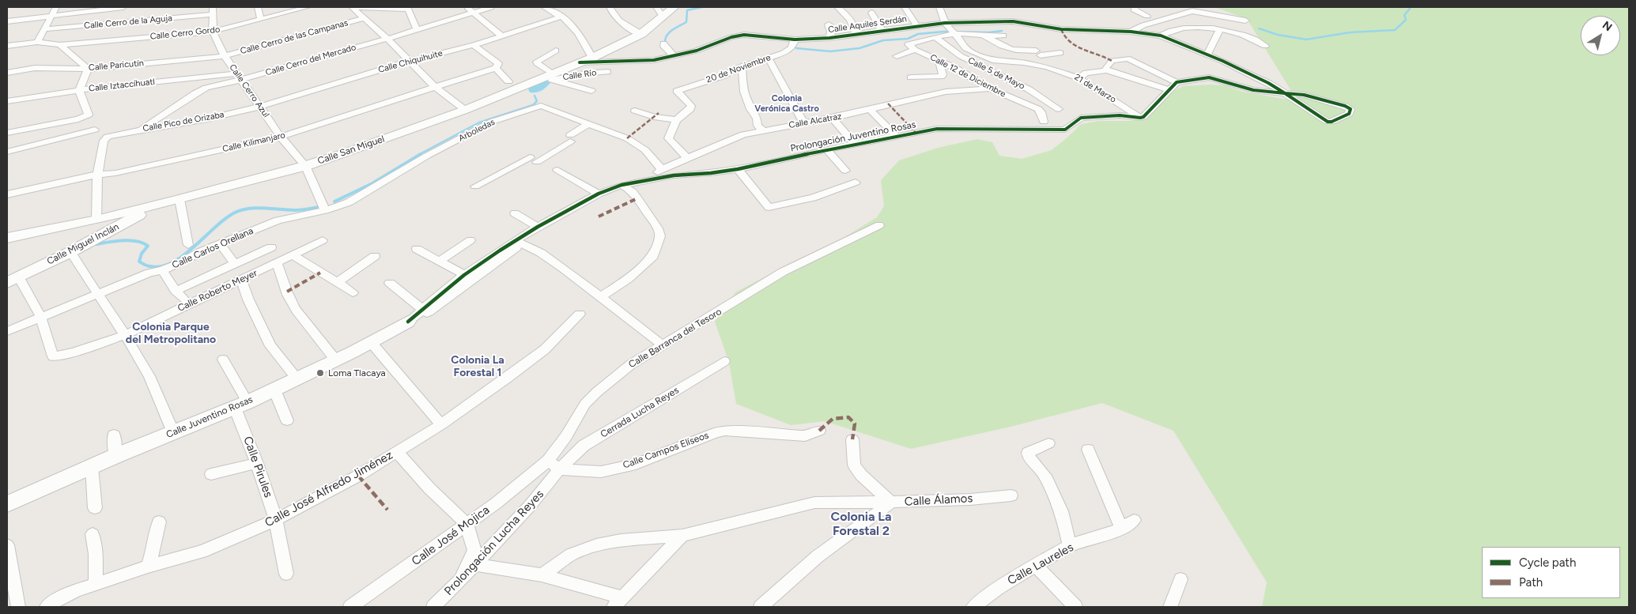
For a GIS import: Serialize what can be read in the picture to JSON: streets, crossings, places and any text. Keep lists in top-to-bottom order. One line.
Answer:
{"streets":{"street":["Calle Cerro de la Aguja","Calle Aquiles Serdán","Calle Cerro Gordo","Calle Cerro de las Campanas","Calle Cerro del Mercado","Calle Chiquihuite","Calle Paricutín","20 de Noviembre","Calle 5 de Mayo","Calle Río","Calle 12 de Diciembre","Calle Iztaccíhuatl","21 de Marzo","Calle Cerro Azul","Calle Alcatraz","Calle Pico de Orizaba","Arboledas","Prolongación Juventino Rosas","Calle Kilimanjaro","Calle San Miguel","Calle Miguel Inclán","Calle Carlos Orellana","Calle Roberto Meyer","Calle Barranca del Tesoro","Cerrada Lucha Reyes","Calle Juventino Rosas","Calle Campos Elíseos","Calle Pirules","Calle José Alfredo Jiménez","Calle Álamos","Calle José Mojica","Prolongación Lucha Reyes","Calle Laureles"]},"crossings":[["Calle Cerro de la Aguja","Calle Cerro Azul"],["Calle Aquiles Serdán","20 de Noviembre"],["Calle Aquiles Serdán","21 de Marzo"],["Calle Aquiles Serdán","Calle San Miguel"],["Calle Cerro Gordo","Calle Cerro Azul"],["Calle Cerro de las Campanas","Calle Paricutín"],["Calle Cerro de las Campanas","Calle Cerro Azul"],["Calle Cerro del Mercado","Calle Iztaccíhuatl"],["Calle Cerro del Mercado","Calle Cerro Azul"],["Calle Cerro del Mercado","Calle Pico de Orizaba"],["Calle Chiquihuite","Calle Cerro Azul"],["Calle Chiquihuite","Calle Pico de Orizaba"],["Calle Paricutín","Calle Cerro Azul"],["Calle Río","Calle San Miguel"],["Calle 12 de Diciembre","Calle Alcatraz"],["Calle Iztaccíhuatl","Calle Cerro Azul"],["21 de Marzo","Prolongación Juventino Rosas"],["Calle Cerro Azul","Calle Pico de Orizaba"],["Calle Cerro Azul","Calle Kilimanjaro"],["Calle Cerro Azul","Calle San Miguel"],["Calle Cerro Azul","Calle Carlos Orellana"],["Calle Alcatraz","Prolongación Juventino Rosas"],["Calle Pico de Orizaba","Calle Kilimanjaro"],["Arboledas","Calle Carlos Orellana"],["Prolongación Juventino Rosas","Calle Juventino Rosas"],["Calle San Miguel","Calle Miguel Inclán"],["Calle Carlos Orellana","Calle Roberto Meyer"],["Calle Barranca del Tesoro","Calle José Mojica"],["Cerrada Lucha Reyes","Calle Campos Elíseos"],["Cerrada Lucha Reyes","Prolongación Lucha Reyes"],["Calle Juventino Rosas","Calle Pirules"],["Calle Campos Elíseos","Prolongación Lucha Reyes"],["Calle Pirules","Calle José Alfredo Jiménez"]],"districts":["Colonia Verónica Castro","Colonia Parque del Metropolitano","Colonia La Forestal 1","Colonia La Forestal 2"],"places":["Loma Tlacaya"],"legend":["Cycle path","Path"],"north":"top right"}
